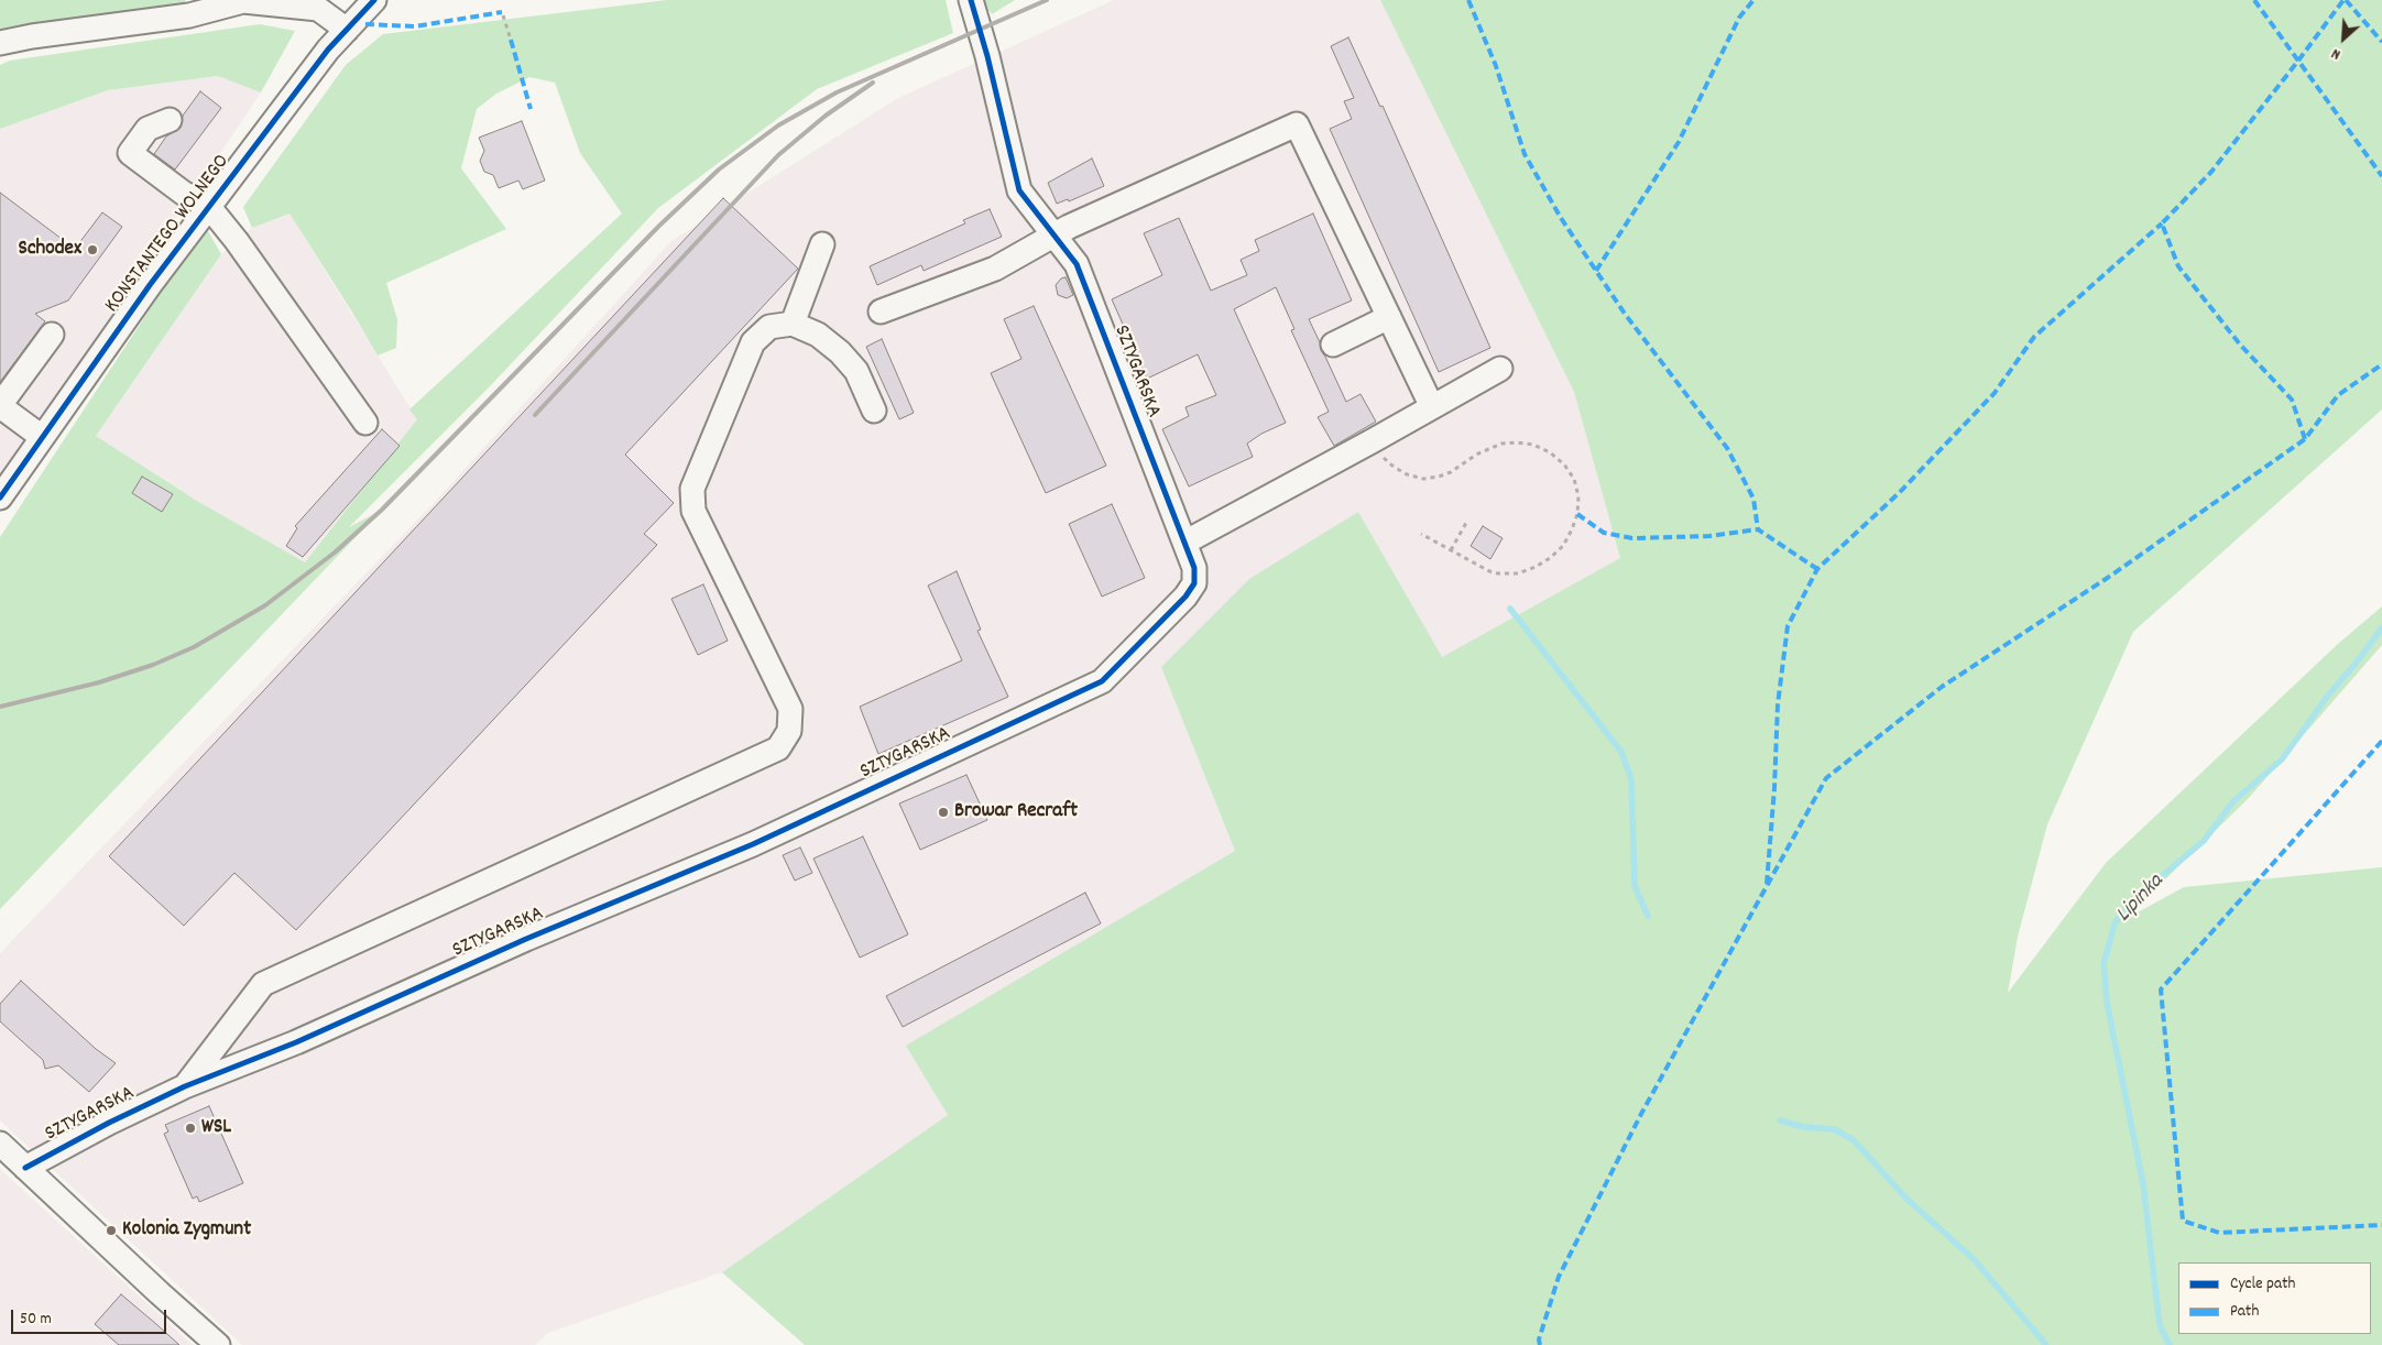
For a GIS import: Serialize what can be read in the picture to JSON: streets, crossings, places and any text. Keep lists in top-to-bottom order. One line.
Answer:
{"streets":{"street":["KONSTANTEGO WOLNEGO","SZTYGARSKA"]},"water":["Lipinka"],"places":["Schodex","Browar Recraft","WSL","Kolonia Zygmunt"],"legend":["Cycle path","Path"],"scale_bar":"50 m","north":"bottom left"}
